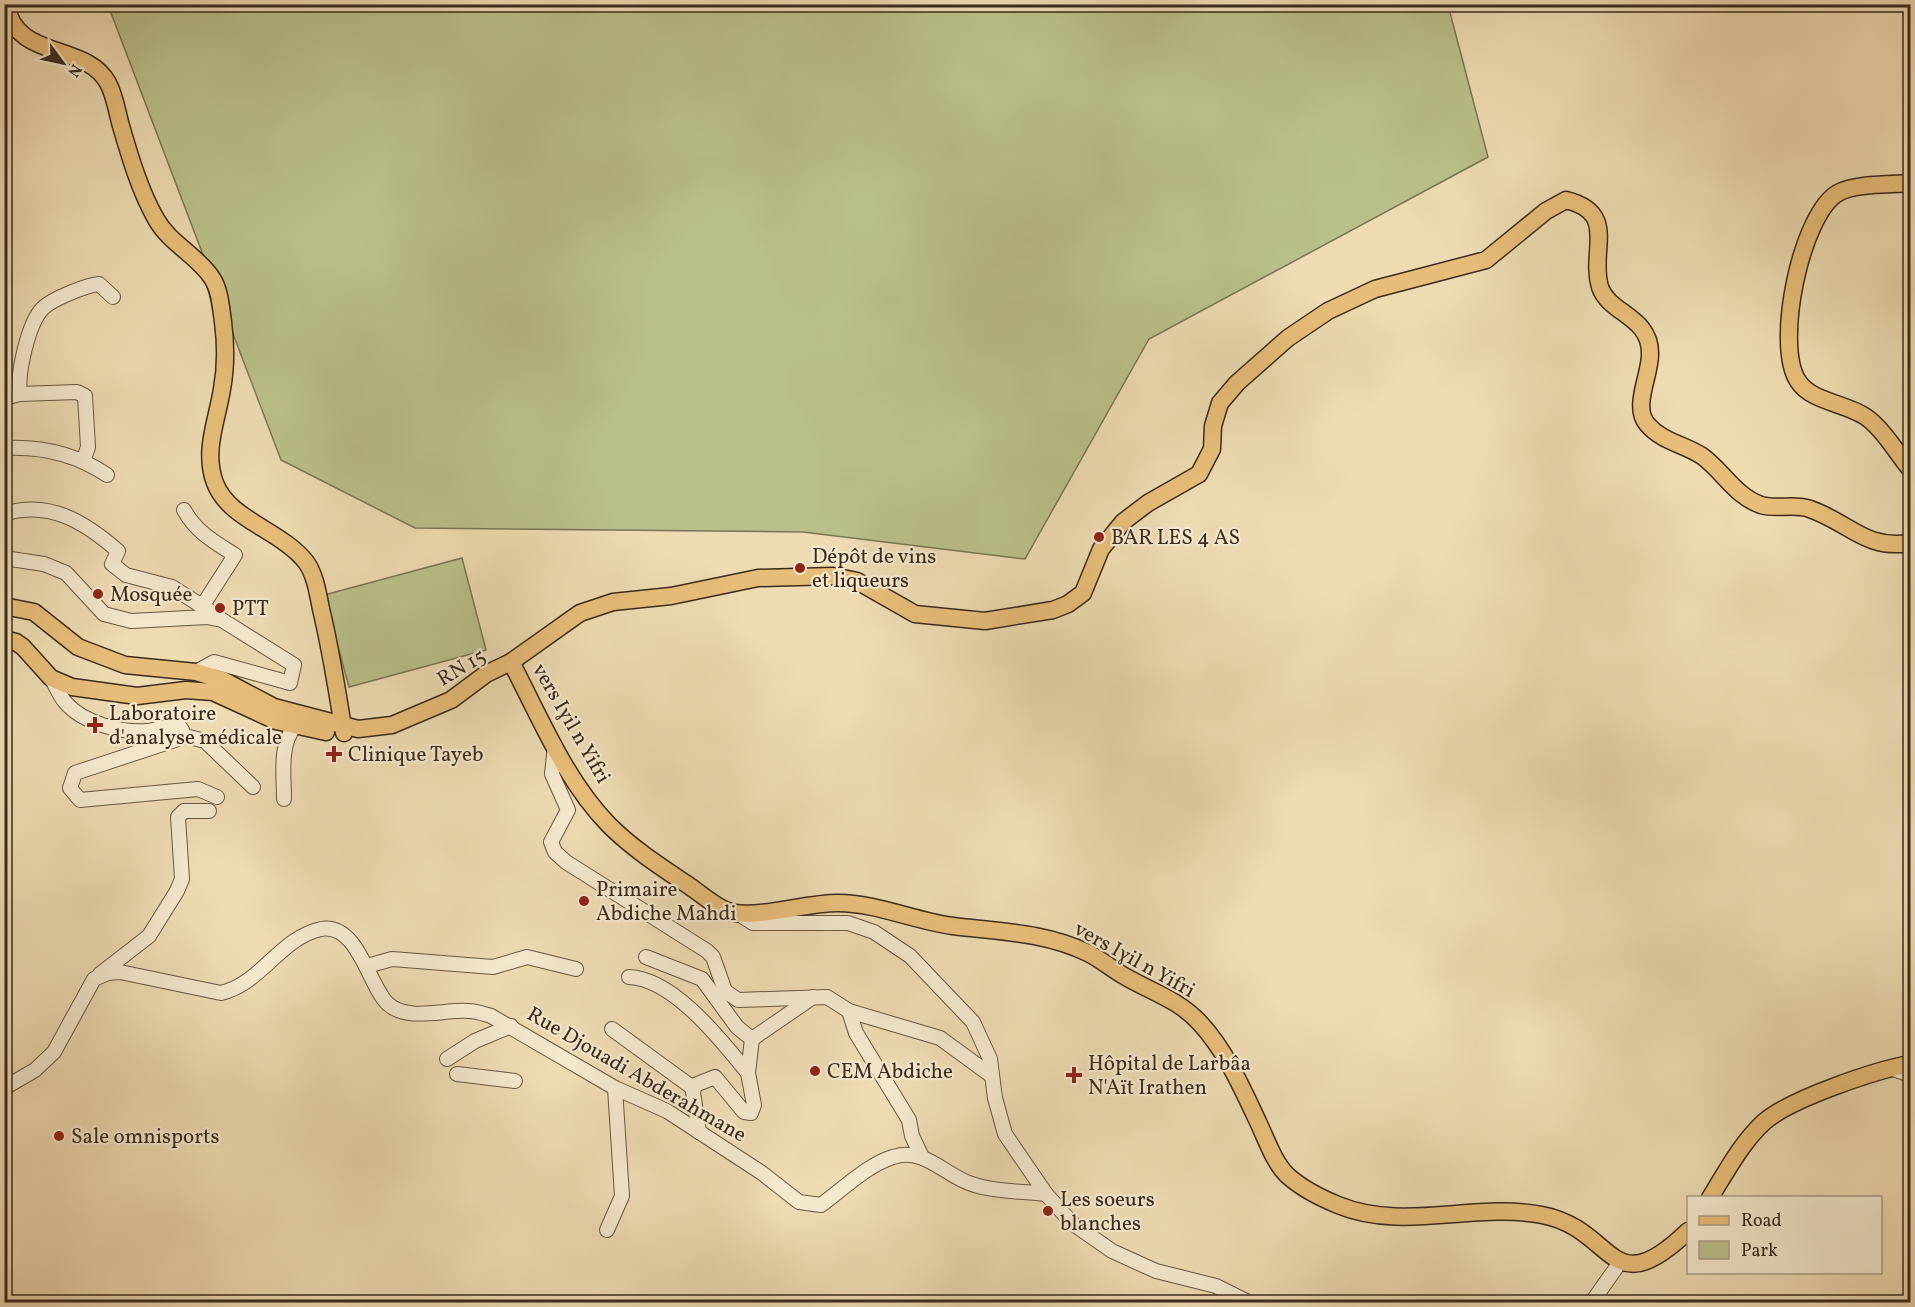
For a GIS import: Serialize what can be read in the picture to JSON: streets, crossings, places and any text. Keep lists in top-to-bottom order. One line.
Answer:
{"streets":{"main road":["RN 15","vers Iγil n Yifri"],"street":["Rue Djouadi Abderahmane"]},"crossings":[["RN 15","vers Iγil n Yifri"]],"places":{"other":["BAR LES 4 AS","Dépôt de vins et liqueurs","Mosquée","PTT","Primaire Abdiche Mahdi","CEM Abdiche","Sale omnisports","Les soeurs blanches"],"health":["Laboratoire d'analyse médicale","Clinique Tayeb","Hôpital de Larbâa N'Aït Irathen"]},"legend":["Road","Park"],"north":"bottom right"}
